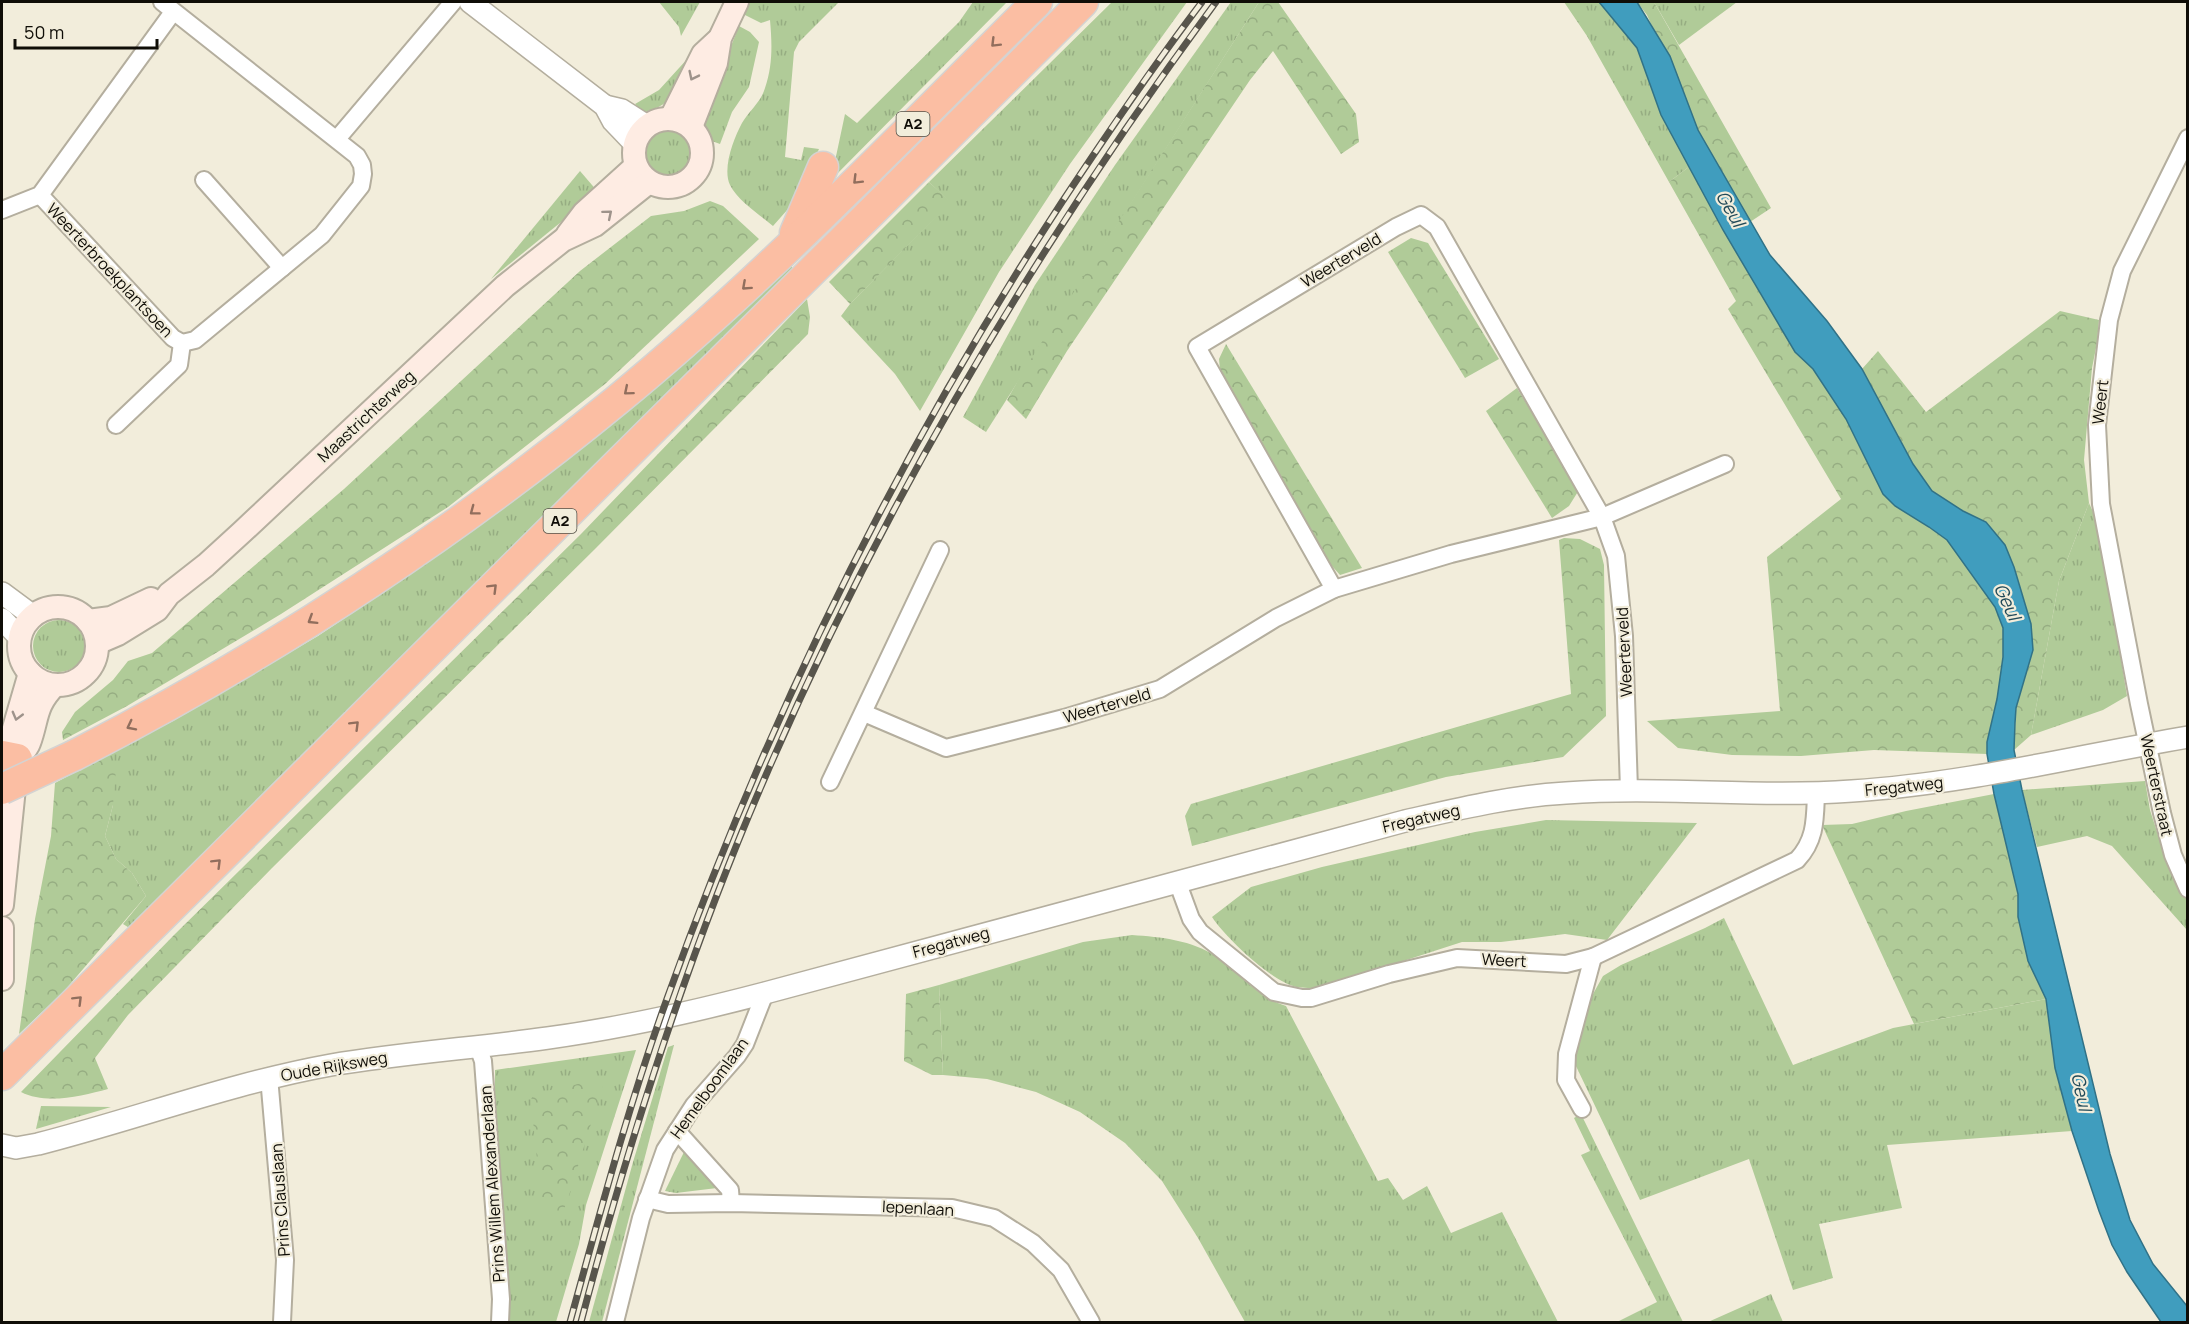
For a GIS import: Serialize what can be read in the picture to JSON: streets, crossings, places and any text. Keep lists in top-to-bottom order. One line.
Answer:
{"streets":{"highway":["A2"],"main road":["Maastrichterweg"],"street":["Weerterveld","Weerterbroekplantsoen","Weert","Weerterstraat","Fregatweg","Oude Rijksweg","Hemelboomlaan","Prins Willem Alexanderlaan","Prins Clauslaan","Iepenlaan"]},"crossings":[["Weerterveld","Fregatweg"],["Weert","Weerterstraat"],["Weert","Fregatweg"],["Weerterstraat","Fregatweg"],["Fregatweg","Oude Rijksweg"],["Fregatweg","Hemelboomlaan"],["Oude Rijksweg","Prins Willem Alexanderlaan"],["Oude Rijksweg","Prins Clauslaan"],["Hemelboomlaan","Iepenlaan"]],"water":["Geul"],"scale_bar":"50 m"}
